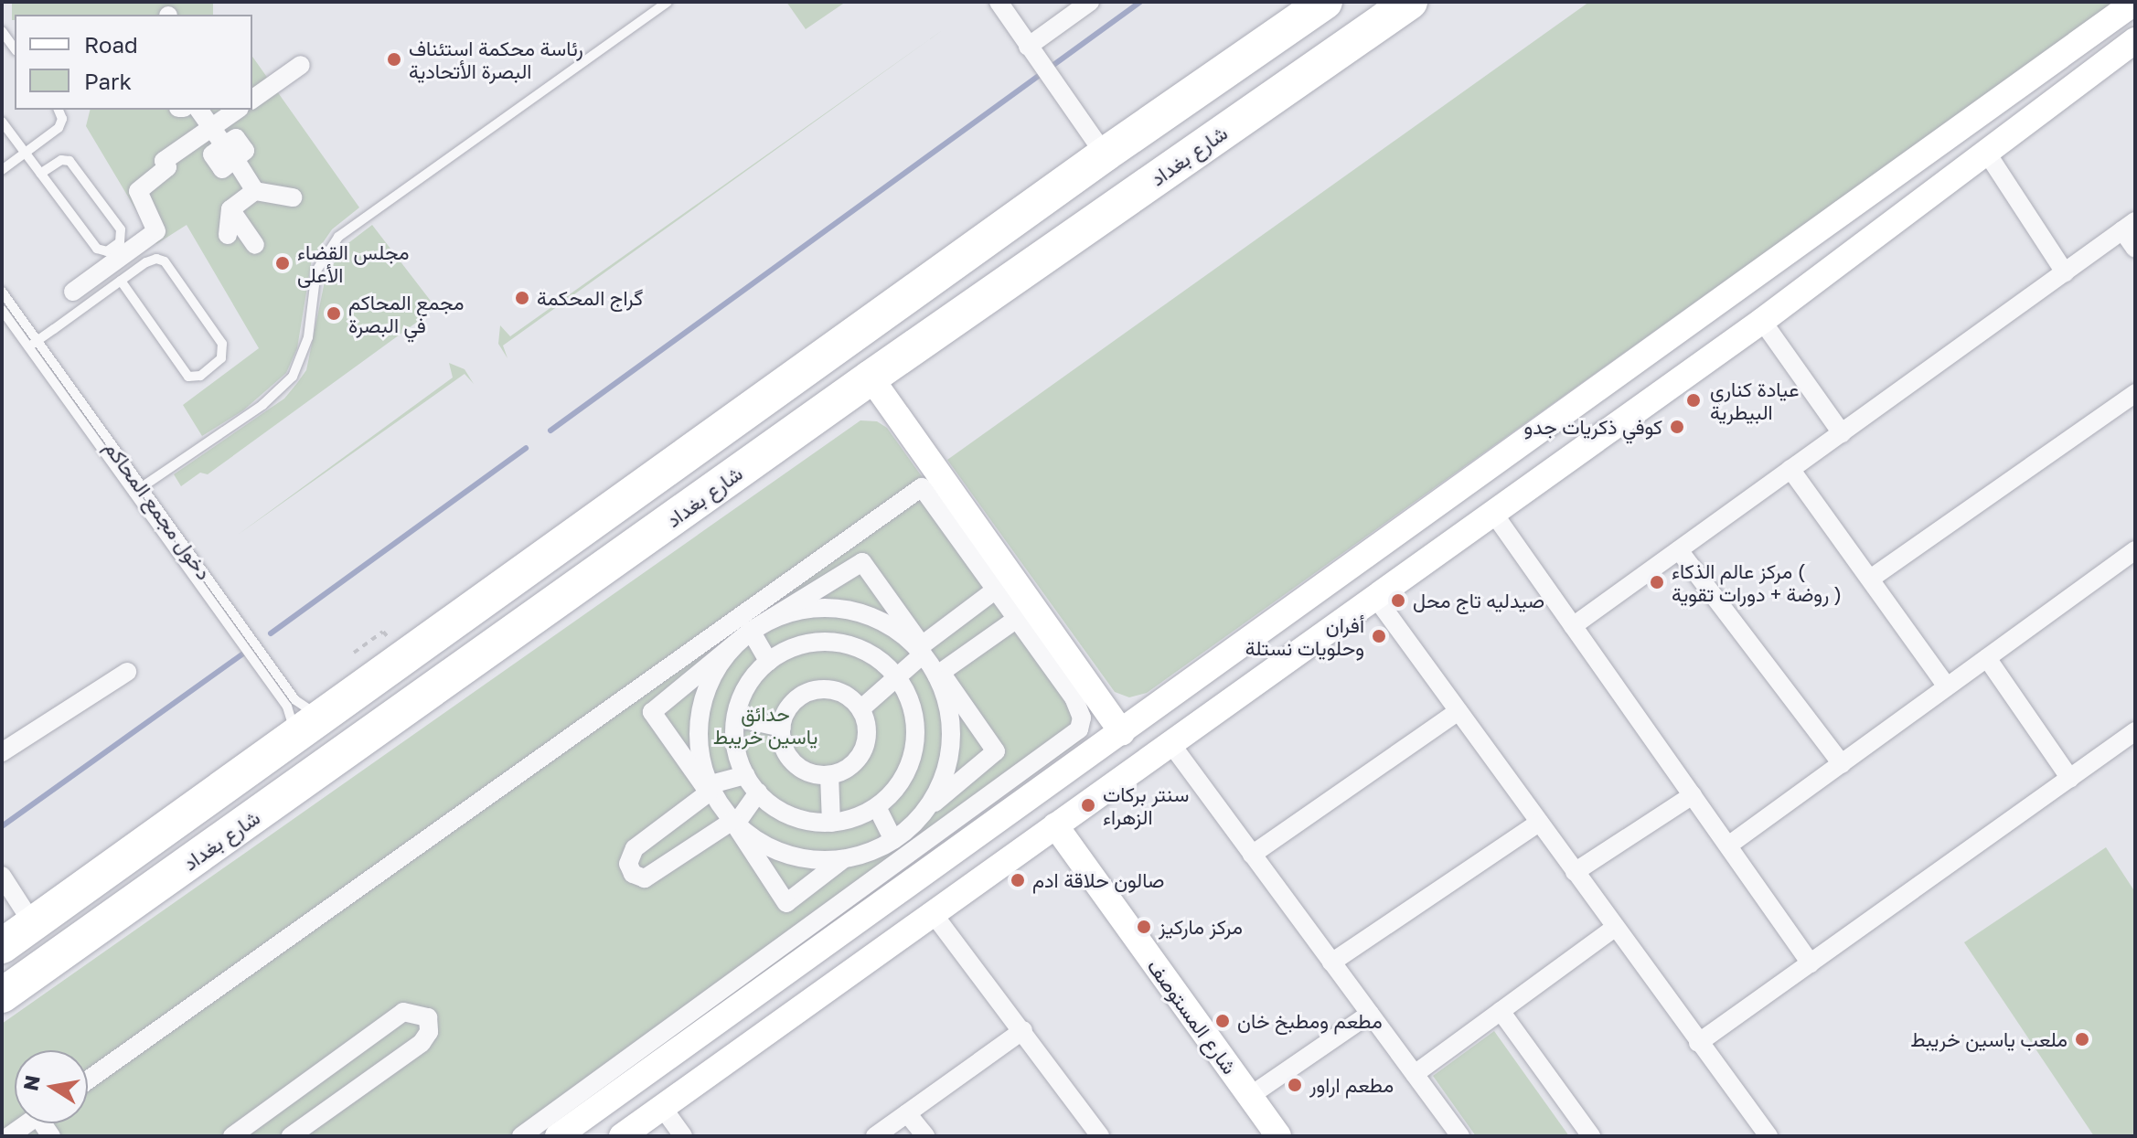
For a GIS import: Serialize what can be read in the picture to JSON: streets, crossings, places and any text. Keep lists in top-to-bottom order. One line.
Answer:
{"streets":{"highway":["شارع بغداد"],"street":["شارع المستوصف"],"lane":["دخول مجمع المحاكم"]},"crossings":[["شارع بغداد","دخول مجمع المحاكم"]],"parks":["حدائق ياسين خريبط"],"places":["رئاسة محكمة استئناف البصرة الأتحادية","مجلس القضاء الأعلى","گراج المحكمة","مجمع المحاكم في البصرة","عيادة كناري البيطرية","كوفي ذكريات جدو","مركز عالم الذكاء ( روضة + دورات تقوية )","صيدليه تاج محل","أفران وحلويات نستلة","سنتر بركات الزهراء","صالون حلاقة ادم","مركز ماركيز","مطعم ومطبخ خان","ملعب ياسين خريبط","مطعم اراور"],"legend":["Road","Park"],"north":"left"}
